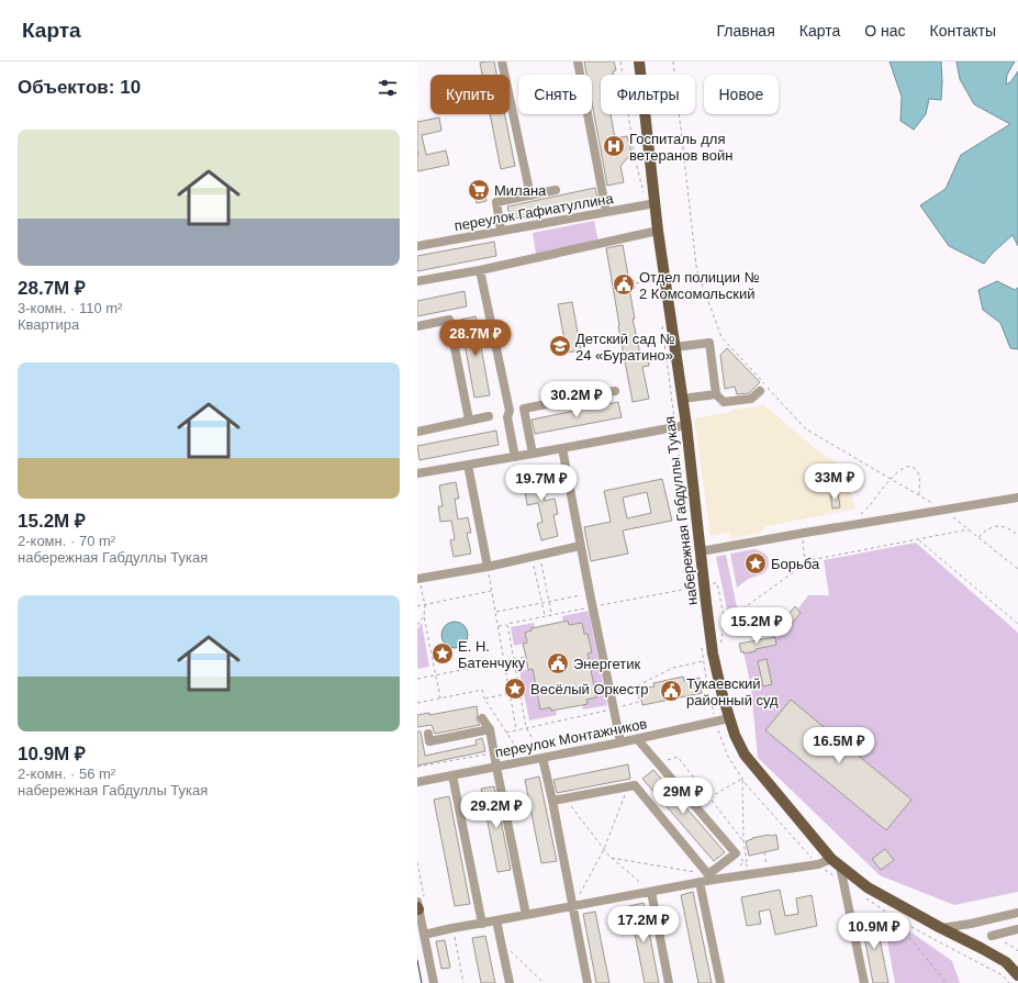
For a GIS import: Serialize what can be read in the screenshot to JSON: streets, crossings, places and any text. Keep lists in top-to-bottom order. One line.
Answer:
{"streets":{"main road":["набережная Габдуллы Тукая"],"street":["переулок Гафиатуллина","переулок Монтажников"]},"crossings":[["переулок Гафиатуллина","набережная Габдуллы Тукая"],["набережная Габдуллы Тукая","переулок Монтажников"]],"places":{"hospital":["Госпиталь для ветеранов войн"],"supermarket":["Милана"],"public building":["Отдел полиции № 2 Комсомольский","Энергетик","Тукаевский районный суд"],"school or university":["Детский сад № 24 «Буратино»"],"place":["Борьба","Е. Н. Батенчуку","Весёлый Оркестр"]},"page":{"header":"Карта","nav":["Главная","Карта","О нас","Контакты"],"heading":"Объектов: 10","chip":["Купить","Снять","Фильтры","Новое"],"list":[{"name":"28.7M ₽","note":"3-комн. · 110 m² · Квартира"},{"name":"15.2M ₽","note":"2-комн. · 70 m² · набережная Габдуллы Тукая"},{"name":"10.9M ₽","note":"2-комн. · 56 m² · набережная Габдуллы Тукая"}],"price":["28.7M ₽","30.2M ₽","33M ₽","19.7M ₽","15.2M ₽","16.5M ₽","29M ₽","29.2M ₽","17.2M ₽","10.9M ₽"]}}
